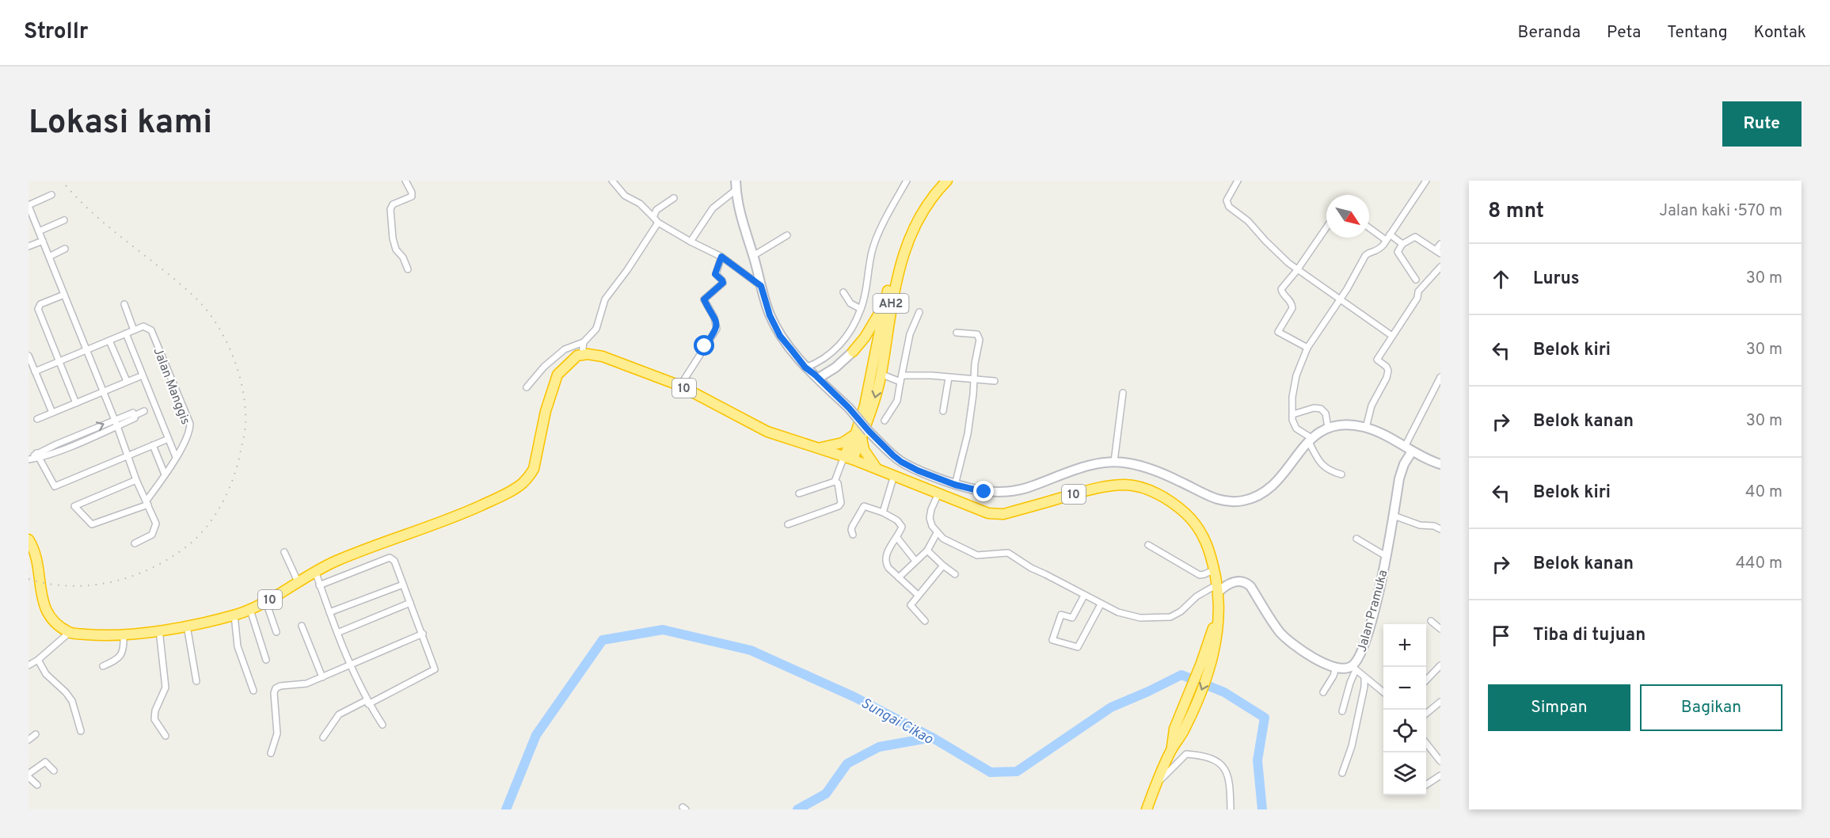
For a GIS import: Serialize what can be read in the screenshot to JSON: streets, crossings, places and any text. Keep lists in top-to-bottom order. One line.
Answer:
{"streets":{"highway":["AH2","10"],"street":["Jalan Manggis","Jalan Pramuka"]},"crossings":[["AH2","10"],["10","Jalan Pramuka"]],"water":["Sungai Cikao"],"north":"bottom right","page":{"header":"Strollr","nav":["Beranda","Peta","Tentang","Kontak"],"buttons":["Rute",["Simpan","Bagikan"]],"title":"Lokasi kami","heading":["8 mnt","Jalan kaki · 570 m"],"list":[["Lurus","30 m"],["Belok kiri","30 m"],["Belok kanan","30 m"],["Belok kiri","40 m"],["Belok kanan","440 m"],"Tiba di tujuan"],"map_buttons":["+","−"]}}
